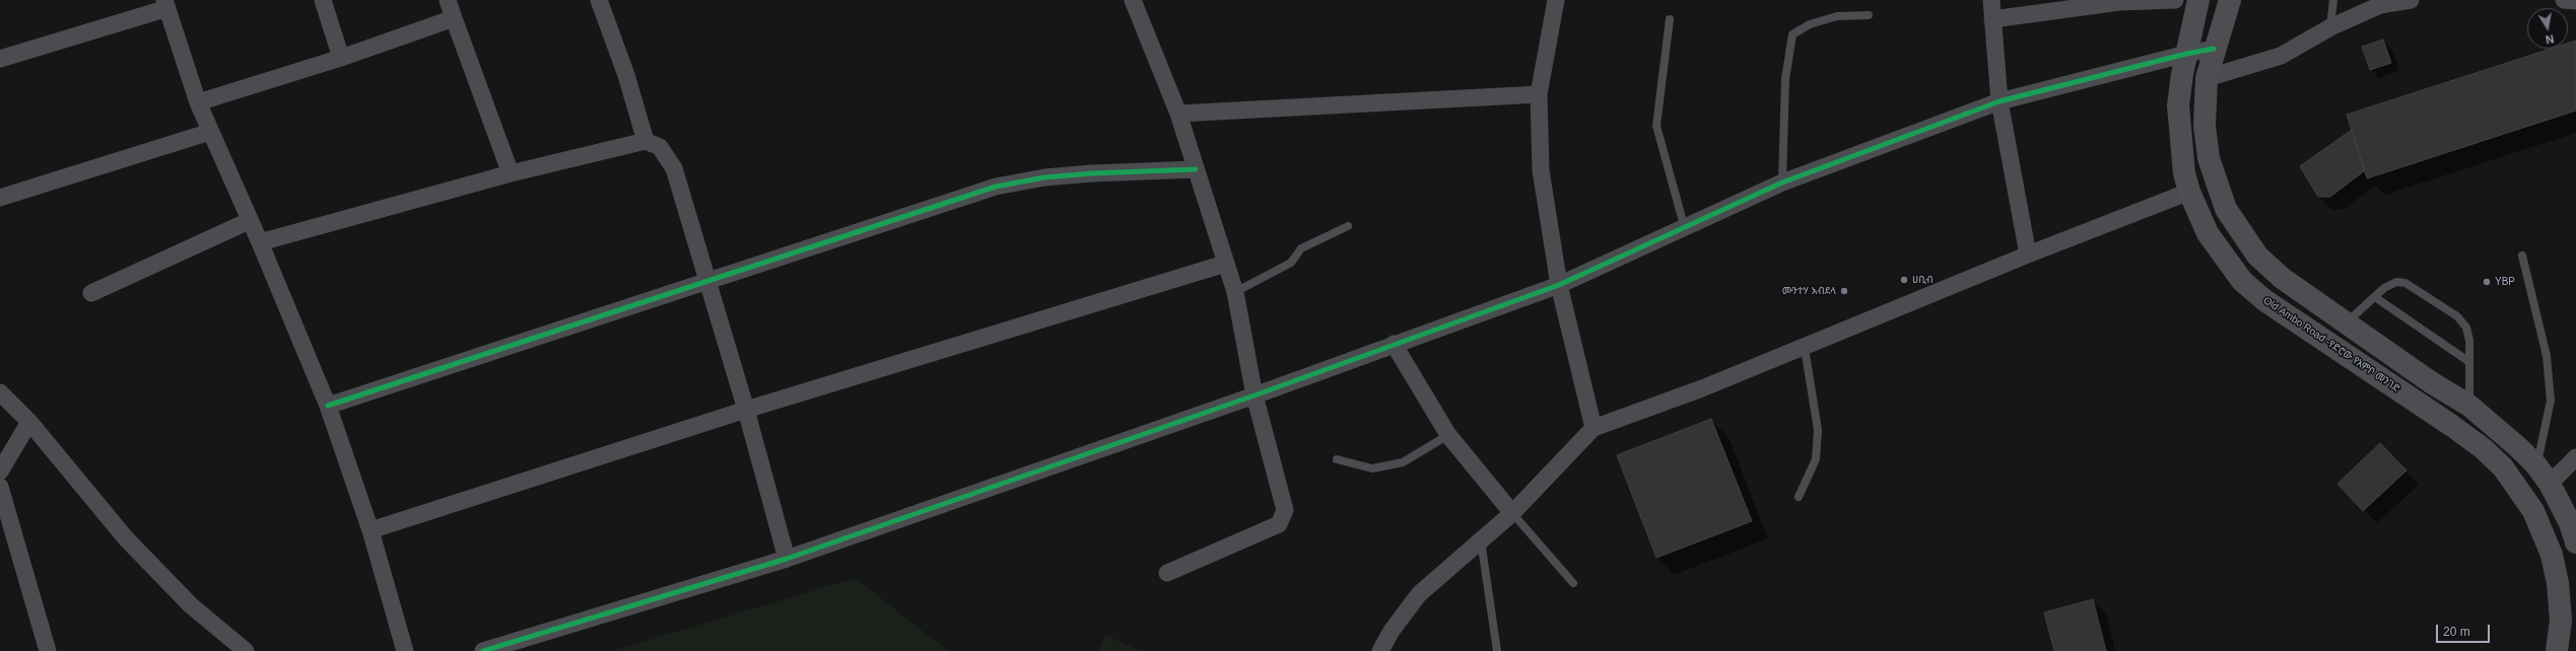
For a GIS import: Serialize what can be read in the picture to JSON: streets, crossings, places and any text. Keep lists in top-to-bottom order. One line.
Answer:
{"streets":{"main road":["Old Ambo Road -የድሮው የአምቦ መንገድ"]},"places":["ሀቢብ","YBP","ሙንተሃ አብደላ"],"scale_bar":"20 m","north":"bottom"}
